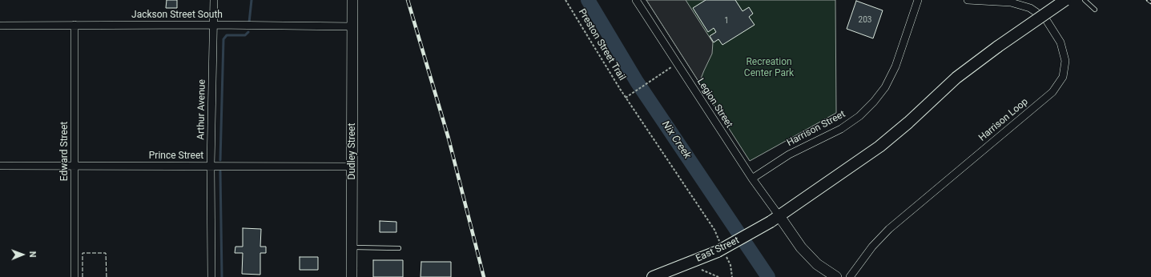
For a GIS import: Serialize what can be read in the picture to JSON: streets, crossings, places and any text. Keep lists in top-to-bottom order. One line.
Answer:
{"streets":{"main road":["East Street"],"street":["Jackson Street South","Legion Street","Arthur Avenue","Harrison Loop","Harrison Street","Edward Street","Dudley Street","Prince Street"],"path":["Preston Street Trail"]},"crossings":[["Jackson Street South","Arthur Avenue"],["Jackson Street South","Edward Street"],["Jackson Street South","Dudley Street"],["Preston Street Trail","East Street"],["Legion Street","Harrison Street"],["Legion Street","East Street"],["Arthur Avenue","Prince Street"],["Edward Street","Prince Street"],["Dudley Street","Prince Street"]],"water":["Nix Creek"],"parks":["Recreation Center Park"],"house_numbers":["203","1"],"north":"right"}
